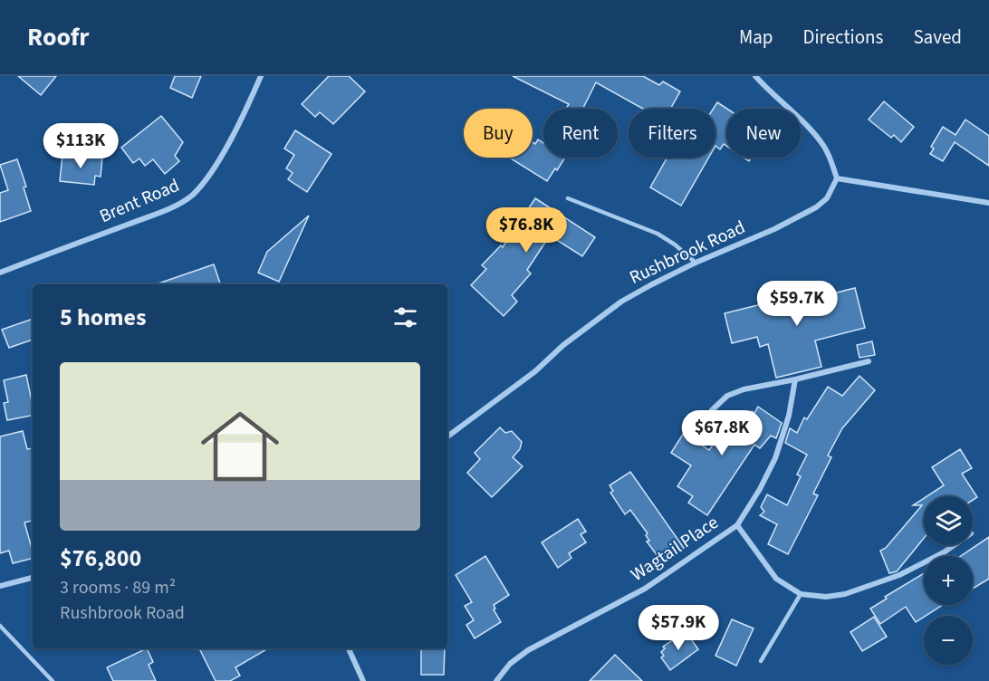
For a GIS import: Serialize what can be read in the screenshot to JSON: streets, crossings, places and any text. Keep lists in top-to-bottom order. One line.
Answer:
{"streets":{"street":["Brent Road","Rushbrook Road","Wagtail Place"]},"page":{"header":"Roofr","nav":["Map","Directions","Saved"],"chip":["Buy","Rent","Filters","New"],"price":["$113K","$76.8K","$59.7K","$67.8K","$57.9K"],"heading":"5 homes","list":[{"name":"$76,800","note":"3 rooms · 89 m² · Rushbrook Road"}],"map_buttons":["+","−"]}}
